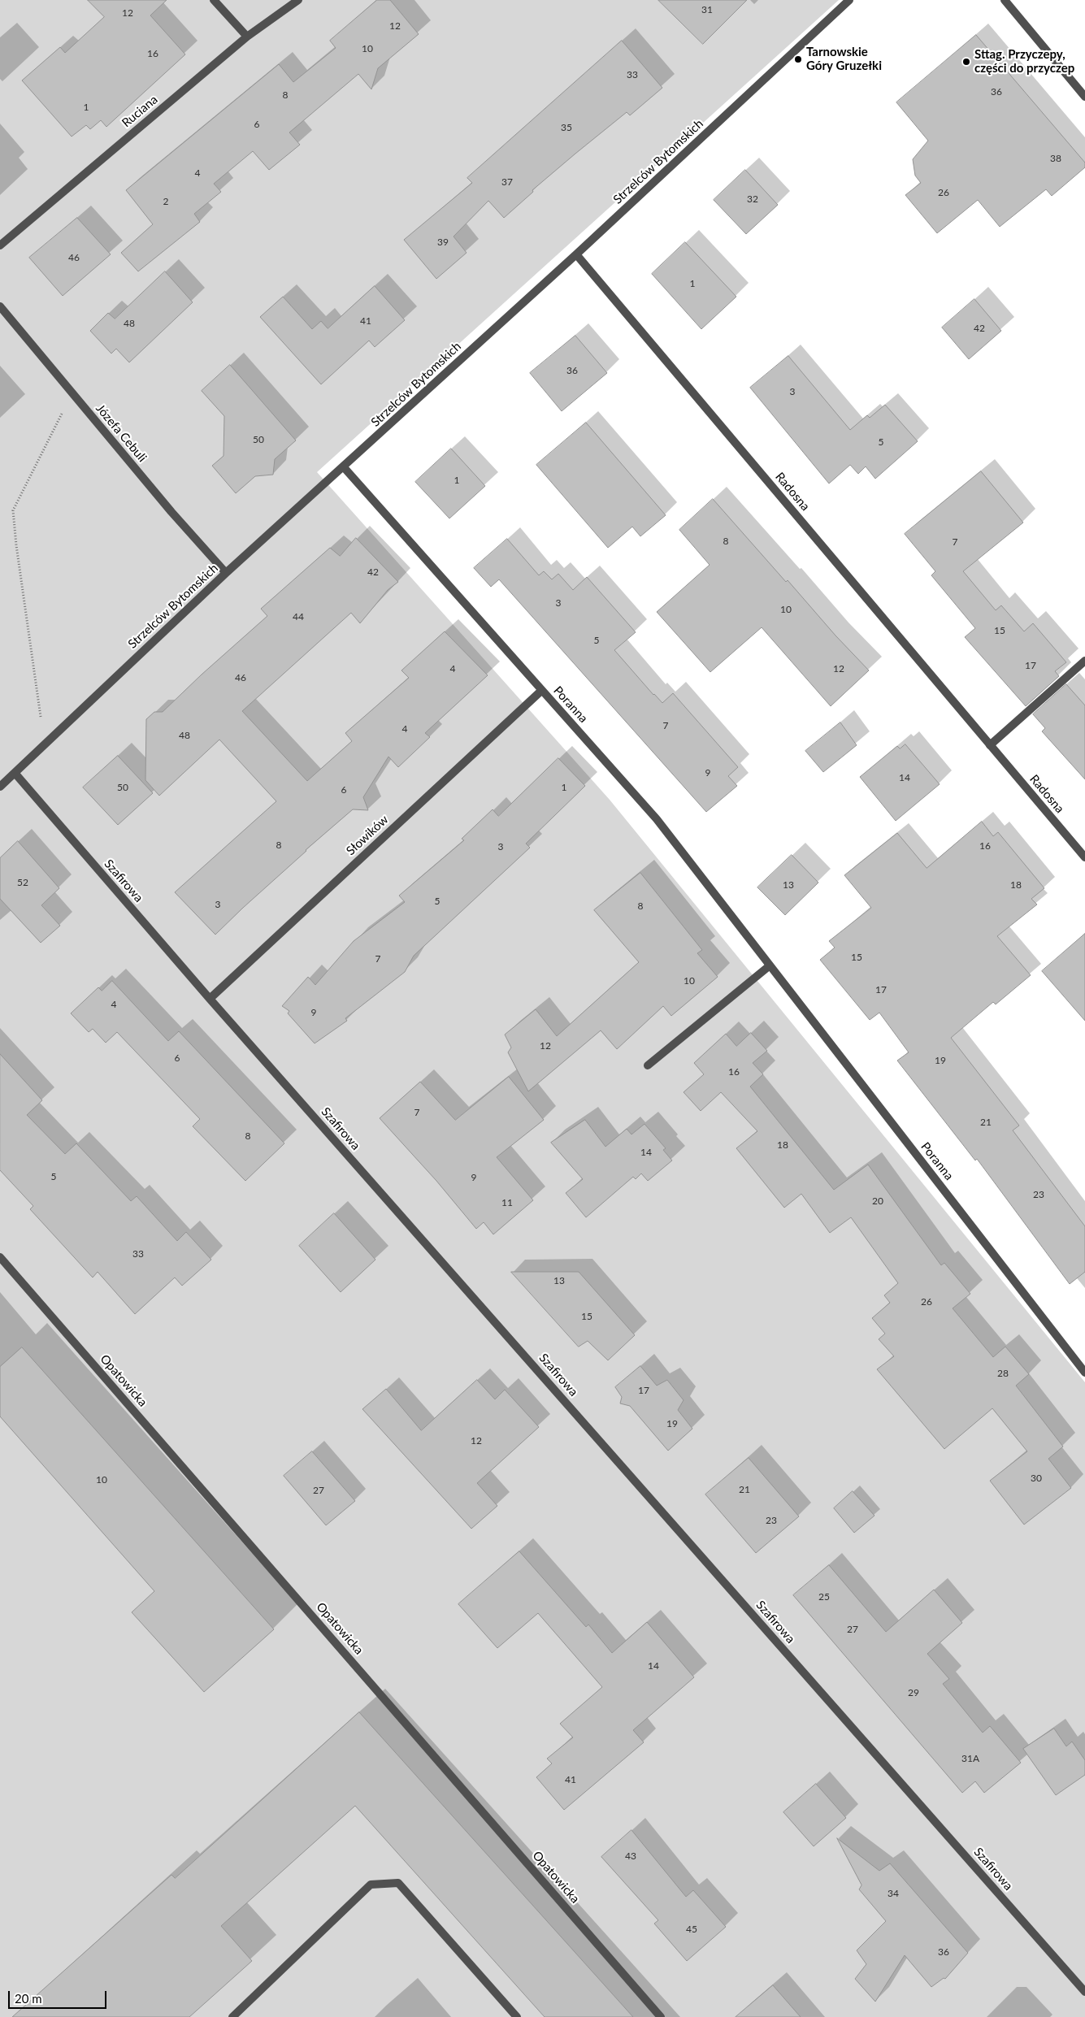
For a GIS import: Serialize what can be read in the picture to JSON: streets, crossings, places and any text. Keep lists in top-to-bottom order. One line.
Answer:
{"streets":{"street":["Ruciana","Strzelców Bytomskich","Józefa Cebuli","Radosna","Poranna","Słowików","Szafirowa","Opatowicka"]},"crossings":[["Strzelców Bytomskich","Józefa Cebuli"],["Strzelców Bytomskich","Radosna"],["Strzelców Bytomskich","Poranna"],["Strzelców Bytomskich","Szafirowa"],["Poranna","Słowików"],["Słowików","Szafirowa"]],"places":["Tarnowskie Góry Gruzełki","Sttag. Przyczepy, części do przyczep"],"house_numbers":["31","12","12","10","16","33","36","8","1","6","35","38","4","37","26","32","2","39","46","1","41","48","42","36","3","50","5","1","8","7","42","3","10","44","15","5","17","4","12","46","7","4","48","9","14","50","1","6","8","16","3","52","13","18","5","3","8","15","7","10","17","4","9","12","6","19","16","7","21","8","18","14","5","9","23","20","11","33","13","26","15","28","17","19","12","30","10","21","27","23","25","27","14","29","31A","41","43","34","45","36"],"scale_bar":"20 m"}
